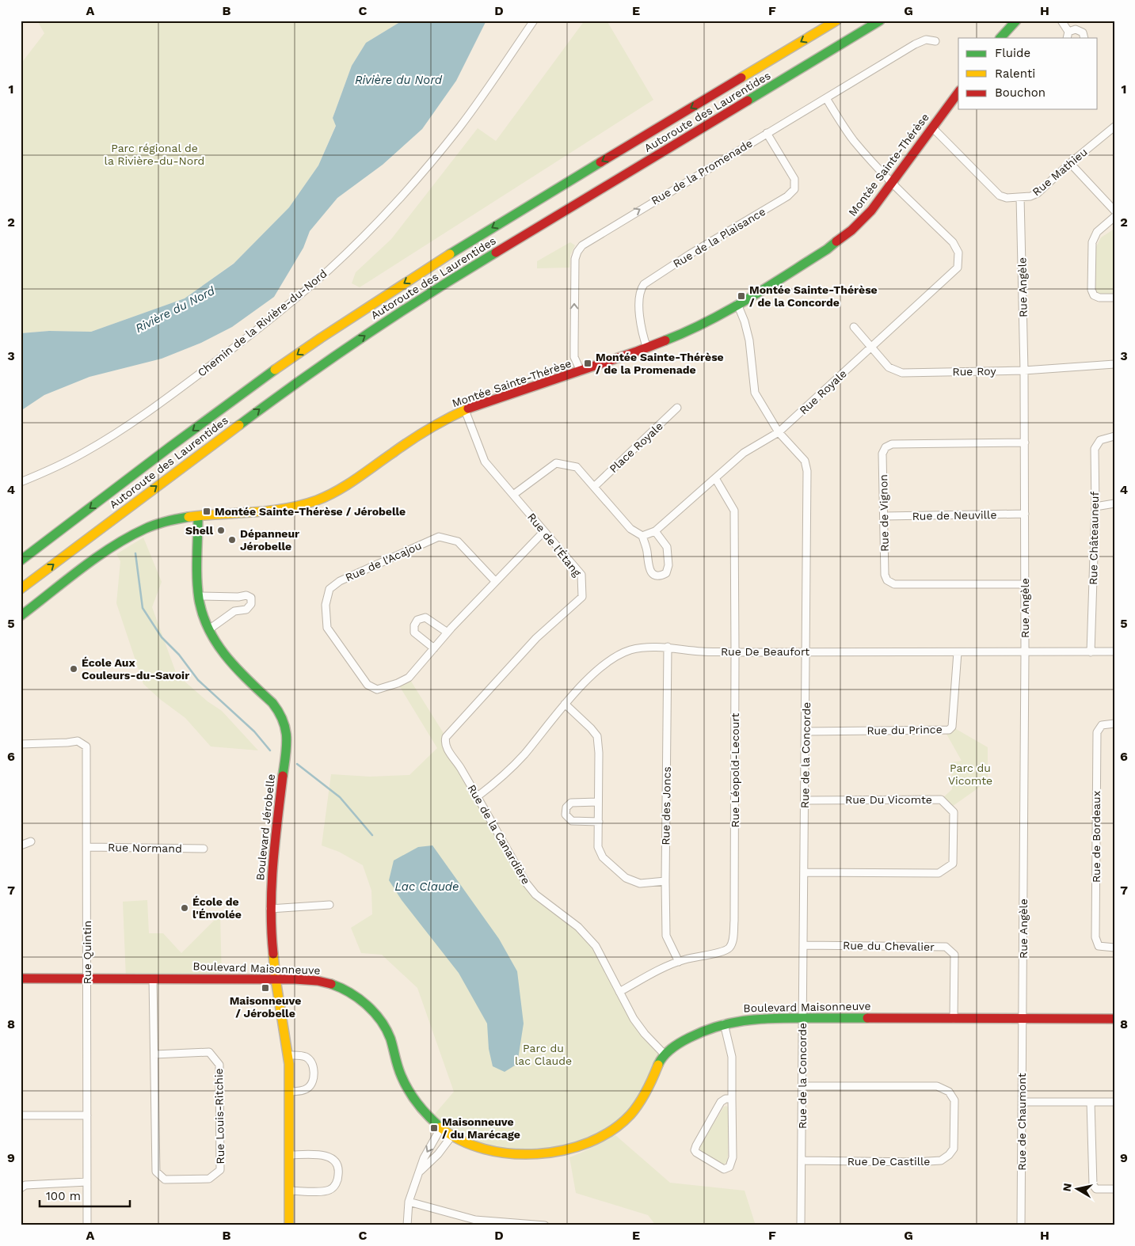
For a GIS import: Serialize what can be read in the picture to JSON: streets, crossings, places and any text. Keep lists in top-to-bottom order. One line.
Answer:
{"streets":{"main road":["Autoroute des Laurentides","Montée Sainte-Thérèse","Boulevard Jérobelle","Boulevard Maisonneuve"],"street":["Rue de la Promenade","Rue Mathieu","Rue de la Plaisance","Rue Angèle","Chemin de la Rivière-du-Nord","Rue Roy","Rue Royale","Place Royale","Rue de Vignon","Rue de Neuville","Rue Châteauneuf","Rue de l'Étang","Rue de l'Acajou","Rue De Beaufort","Rue du Prince","Rue de la Concorde","Rue Léopold-Lecourt","Rue Du Vicomte","Rue des Joncs","Rue de la Canardière","Rue de Bordeaux","Rue Normand","Rue du Chevalier","Rue Quintin","Rue Louis-Ritchie","Rue de Chaumont","Rue De Castille"]},"crossings":[["Montée Sainte-Thérèse","Rue de la Promenade"],["Montée Sainte-Thérèse","Rue Mathieu"],["Montée Sainte-Thérèse","Rue de la Plaisance"],["Montée Sainte-Thérèse","Rue Royale"],["Montée Sainte-Thérèse","Rue de l'Étang"],["Montée Sainte-Thérèse","Rue de la Concorde"],["Montée Sainte-Thérèse","Boulevard Jérobelle"],["Rue de la Promenade","Rue de la Plaisance"],["Rue de la Promenade","Rue Royale"],["Rue Mathieu","Rue Angèle"],["Rue Angèle","Rue Roy"],["Rue Angèle","Rue de Vignon"],["Rue Angèle","Rue de Neuville"],["Rue Angèle","Rue De Beaufort"],["Rue Angèle","Boulevard Maisonneuve"],["Rue Angèle","Rue de Chaumont"],["Rue Roy","Rue Royale"],["Rue Royale","Rue de la Concorde"],["Rue Royale","Rue Léopold-Lecourt"],["Rue de Vignon","Rue de Neuville"],["Rue Châteauneuf","Rue De Beaufort"],["Rue de l'Étang","Rue de l'Acajou"],["Rue de l'Étang","Rue de la Canardière"],["Rue De Beaufort","Rue du Prince"],["Rue De Beaufort","Rue de la Concorde"],["Rue De Beaufort","Rue Léopold-Lecourt"],["Rue De Beaufort","Rue des Joncs"],["Rue De Beaufort","Rue de la Canardière"],["Rue du Prince","Rue de la Concorde"],["Rue de la Concorde","Rue Du Vicomte"],["Rue de la Concorde","Rue du Chevalier"],["Rue de la Concorde","Boulevard Maisonneuve"],["Rue de la Concorde","Rue De Castille"],["Rue Léopold-Lecourt","Rue des Joncs"],["Rue Léopold-Lecourt","Rue de la Canardière"],["Boulevard Jérobelle","Boulevard Maisonneuve"],["Rue de la Canardière","Boulevard Maisonneuve"],["Rue Normand","Rue Quintin"],["Rue du Chevalier","Boulevard Maisonneuve"],["Rue Quintin","Boulevard Maisonneuve"],["Boulevard Maisonneuve","Rue Louis-Ritchie"],["Boulevard Maisonneuve","Rue de Chaumont"]],"one_way":["Rue de la Promenade"],"water":["Rivière du Nord","Lac Claude"],"parks":["Parc régional de la Rivière-du-Nord","Parc du Vicomte","Parc du lac Claude"],"places":{"transit":["Montée Sainte-Thérèse / de la Concorde","Montée Sainte-Thérèse / de la Promenade","Montée Sainte-Thérèse / Jérobelle","Maisonneuve / Jérobelle","Maisonneuve / du Marécage"],"other":["Shell","Dépanneur Jérobelle","École Aux Couleurs-du-Savoir","École de l'Énvolée"]},"legend":["Fluide","Ralenti","Bouchon"],"scale_bar":"100 m","north":"left","grid":{"columns":["A","B","C","D","E","F","G","H"],"rows":["1","2","3","4","5","6","7","8","9"]}}
